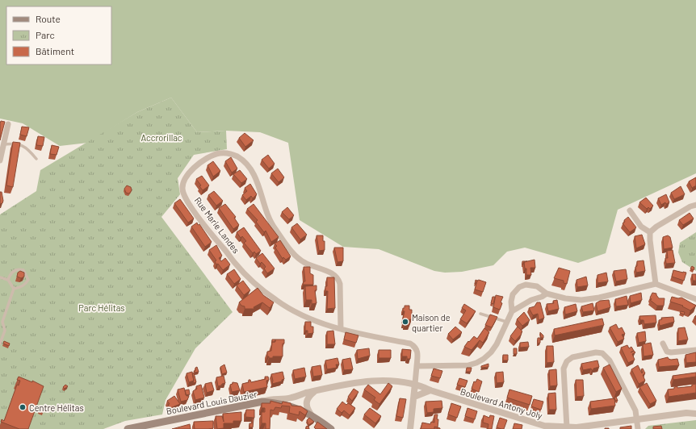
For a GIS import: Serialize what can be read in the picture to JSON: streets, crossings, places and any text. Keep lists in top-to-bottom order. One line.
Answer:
{"streets":{"main road":["Boulevard Louis Dauzier"],"street":["Rue Marie Landes","Boulevard Antony Joly"]},"crossings":[["Boulevard Louis Dauzier","Boulevard Antony Joly"]],"parks":["Accrorillac","Parc Hélitas"],"places":["Maison de quartier","Centre Hélitas"],"legend":["Route","Parc","Bâtiment"]}
